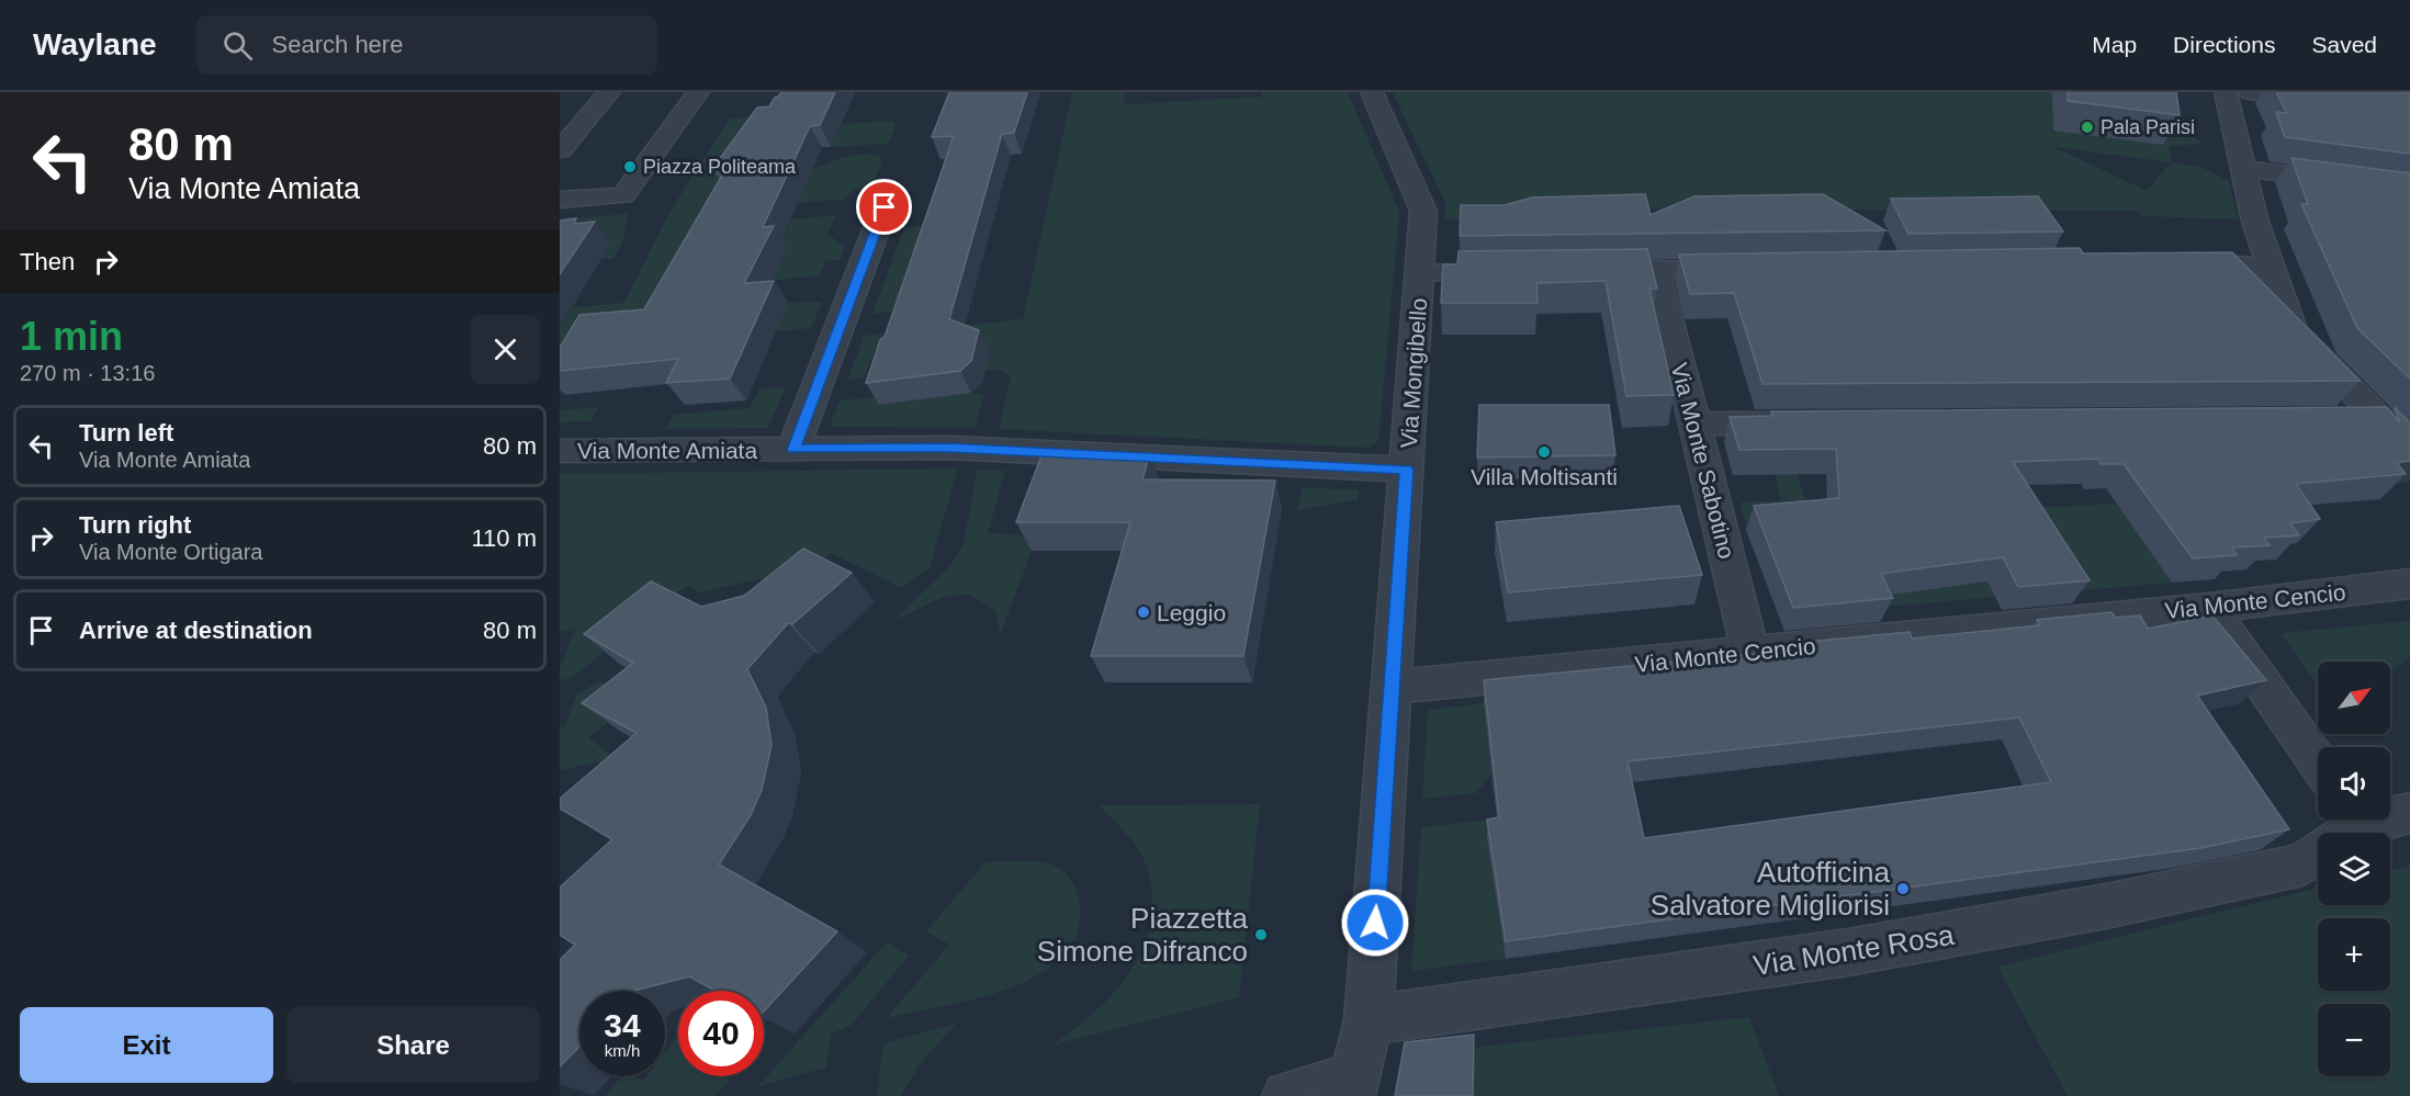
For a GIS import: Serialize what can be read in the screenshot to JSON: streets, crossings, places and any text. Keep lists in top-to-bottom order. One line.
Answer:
{"streets":{"street":["Via Mongibello","Via Monte Amiata","Via Monte Sabotino","Via Monte Cencio","Via Monte Rosa"]},"crossings":[["Via Mongibello","Via Monte Amiata"],["Via Mongibello","Via Monte Cencio"],["Via Mongibello","Via Monte Rosa"],["Via Monte Sabotino","Via Monte Cencio"]],"places":["Pala Parisi","Piazza Politeama","Villa Moltisanti","Leggio","Autofficina Salvatore Migliorisi","Piazzetta Simone Difranco"],"north":"top right","page":{"header":"Waylane","search":"Search here","nav":["Map","Directions","Saved"],"turn":["80 m","Via Monte Amiata"],"then":"Then","heading":["1 min","270 m · 13:16"],"list":[{"name":"Turn left","note":"Via Monte Amiata","value":"80 m"},{"name":"Turn right","note":"Via Monte Ortigara","value":"110 m"},{"name":"Arrive at destination","value":"80 m"}],"map_buttons":["+","−"],"speed":"34 km/h","limit":"40","buttons":["Exit","Share"]}}
